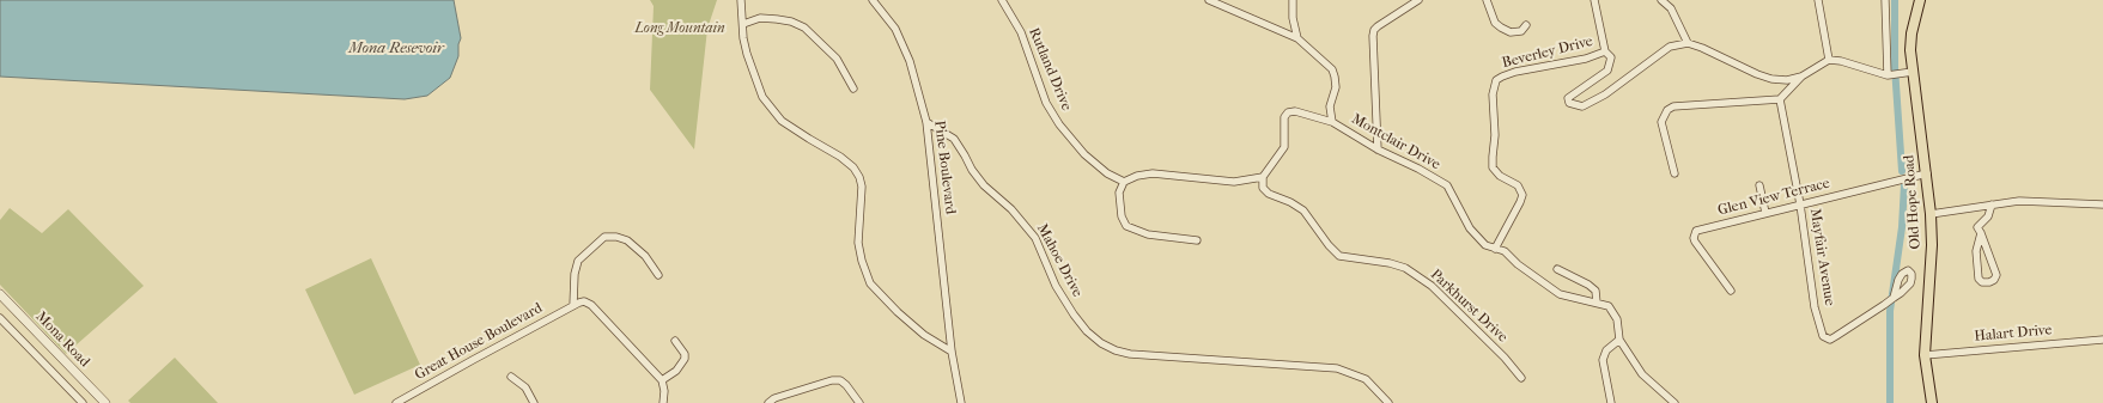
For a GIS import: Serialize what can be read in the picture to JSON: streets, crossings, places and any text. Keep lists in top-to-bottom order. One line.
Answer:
{"streets":{"main road":["Old Hope Road"],"street":["Beverley Drive","Rutland Drive","Montclair Drive","Pine Boulevard","Glen View Terrace","Mayfair Avenue","Mahoe Drive","Parkhurst Drive","Halart Drive","Mona Road","Great House Boulevard"]},"crossings":[["Beverley Drive","Montclair Drive"],["Pine Boulevard","Mahoe Drive"],["Glen View Terrace","Old Hope Road"],["Glen View Terrace","Mayfair Avenue"],["Old Hope Road","Halart Drive"]],"water":["Mona Resevoir"],"parks":["Long Mountain"]}
